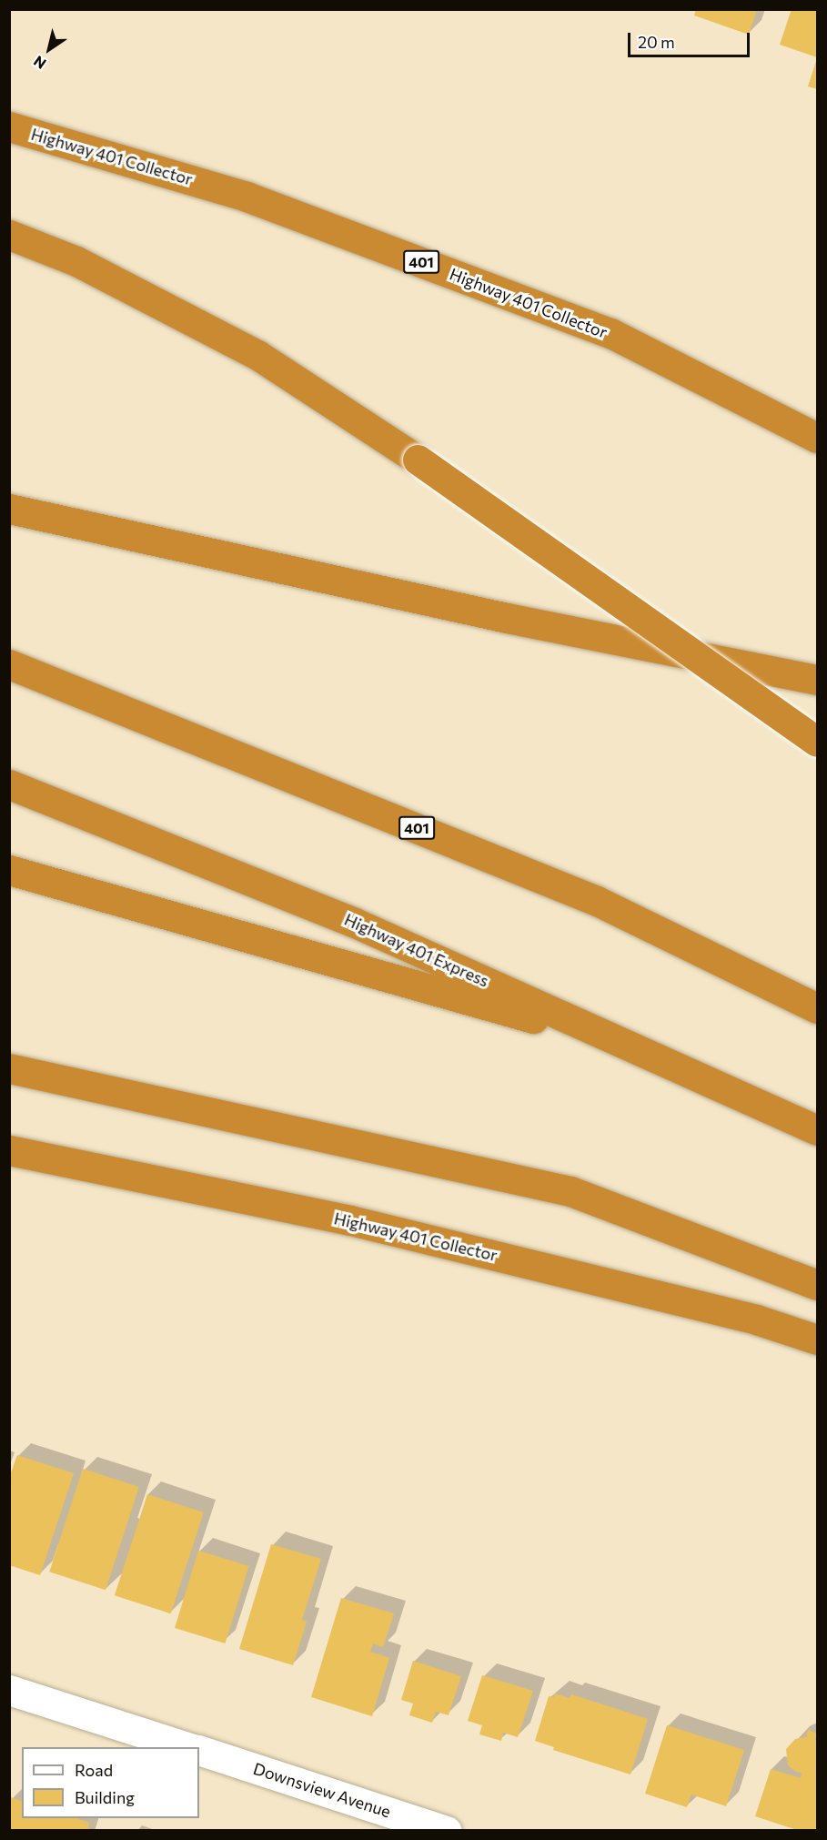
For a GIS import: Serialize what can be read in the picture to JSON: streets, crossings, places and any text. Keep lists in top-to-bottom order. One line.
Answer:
{"streets":{"highway":["Highway 401 Collector","401","Highway 401 Express"],"street":["Downsview Avenue"]},"legend":["Road","Building"],"scale_bar":"20 m","north":"bottom left"}
